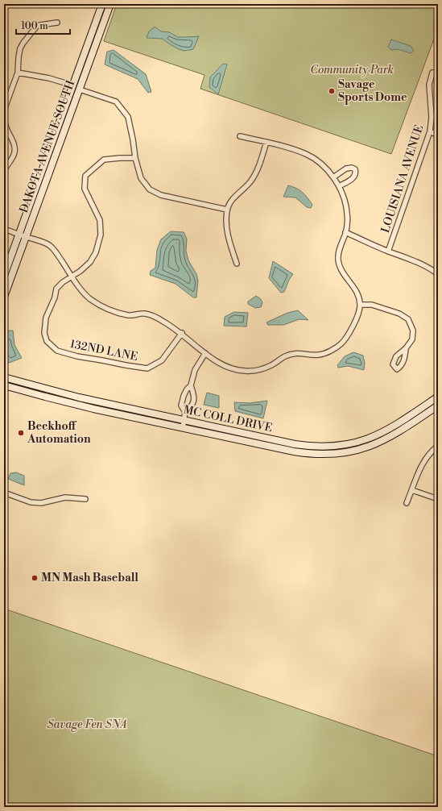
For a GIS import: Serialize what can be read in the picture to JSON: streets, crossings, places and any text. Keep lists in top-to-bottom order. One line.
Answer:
{"streets":{"main road":["DAKOTA AVENUE SOUTH","MC COLL DRIVE"],"street":["LOUISIANA AVENUE","132ND LANE"]},"parks":["Community Park","Savage Fen SNA"],"places":["Savage Sports Dome","Beckhoff Automation","MN Mash Baseball"],"scale_bar":"100 m"}
